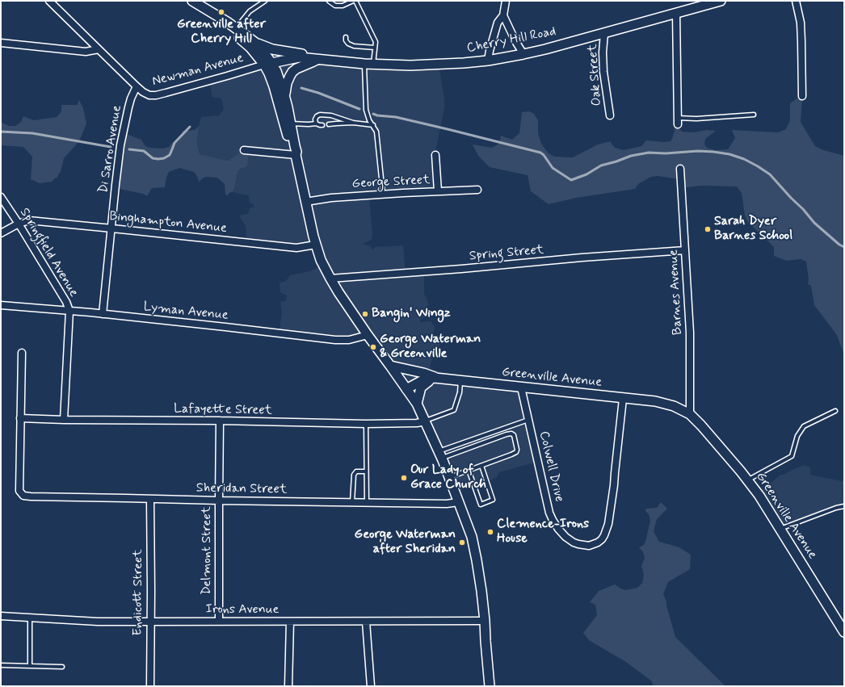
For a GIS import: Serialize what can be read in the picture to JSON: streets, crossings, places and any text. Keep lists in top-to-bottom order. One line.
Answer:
{"streets":{"main road":["Cherry Hill Road","Greenville Avenue"],"street":["Newman Avenue","Oak Street","Di Sarro Avenue","George Street","Binghampton Avenue","Springfield Avenue","Spring Street","Barnes Avenue","Lyman Avenue","Lafayette Street","Colwell Drive","Sheridan Street","Delmont Street","Endicott Street","Irons Avenue"]},"crossings":[["Cherry Hill Road","Newman Avenue"],["Cherry Hill Road","Oak Street"],["Newman Avenue","Di Sarro Avenue"],["Di Sarro Avenue","Binghampton Avenue"],["Di Sarro Avenue","Lyman Avenue"],["Binghampton Avenue","Springfield Avenue"],["Springfield Avenue","Lyman Avenue"],["Springfield Avenue","Lafayette Street"],["Spring Street","Barnes Avenue"],["Barnes Avenue","Greenville Avenue"],["Greenville Avenue","Lafayette Street"],["Greenville Avenue","Colwell Drive"],["Lafayette Street","Sheridan Street"],["Lafayette Street","Delmont Street"],["Sheridan Street","Delmont Street"],["Sheridan Street","Endicott Street"],["Delmont Street","Irons Avenue"],["Endicott Street","Irons Avenue"]],"places":["Greenville after Cherry Hill","Sarah Dyer Barnes School","Bangin' Wingz","George Waterman & Greenville","Our Lady of Grace Church","Clemence-Irons House","George Waterman after Sheridan"]}
